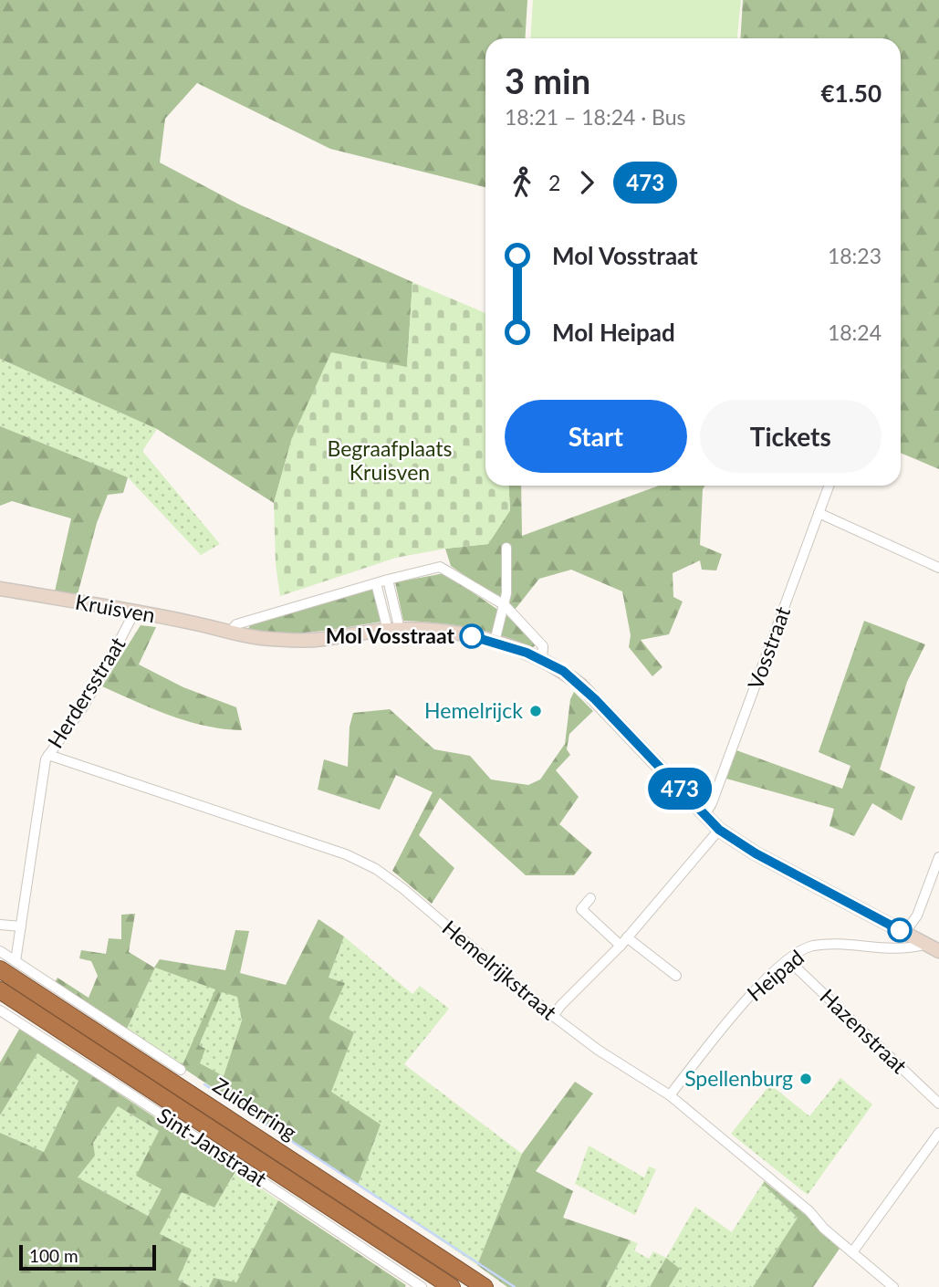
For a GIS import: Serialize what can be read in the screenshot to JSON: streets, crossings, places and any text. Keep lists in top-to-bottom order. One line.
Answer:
{"streets":{"highway":["Zuiderring"],"street":["Kruisven","Vosstraat","Herdersstraat","Hemelrijkstraat","Heipad","Hazenstraat","Sint-Janstraat"]},"crossings":[["Kruisven","Vosstraat"],["Kruisven","Herdersstraat"],["Kruisven","Heipad"],["Herdersstraat","Hemelrijkstraat"],["Hemelrijkstraat","Heipad"],["Heipad","Hazenstraat"]],"parks":["Begraafplaats Kruisven"],"places":["Mol Vosstraat","Hemelrijck","Spellenburg"],"lines":["bus line 473"],"scale_bar":"100 m","page":{"on_map":"473","heading":["3 min","18:21 – 18:24 · Bus","€1.50"],"legs":["2","473"],"list":[{"name":"Mol Vosstraat","value":"18:23"},{"name":"Mol Heipad","value":"18:24"}],"buttons":["Start","Tickets"],"scale":"100 m"}}
